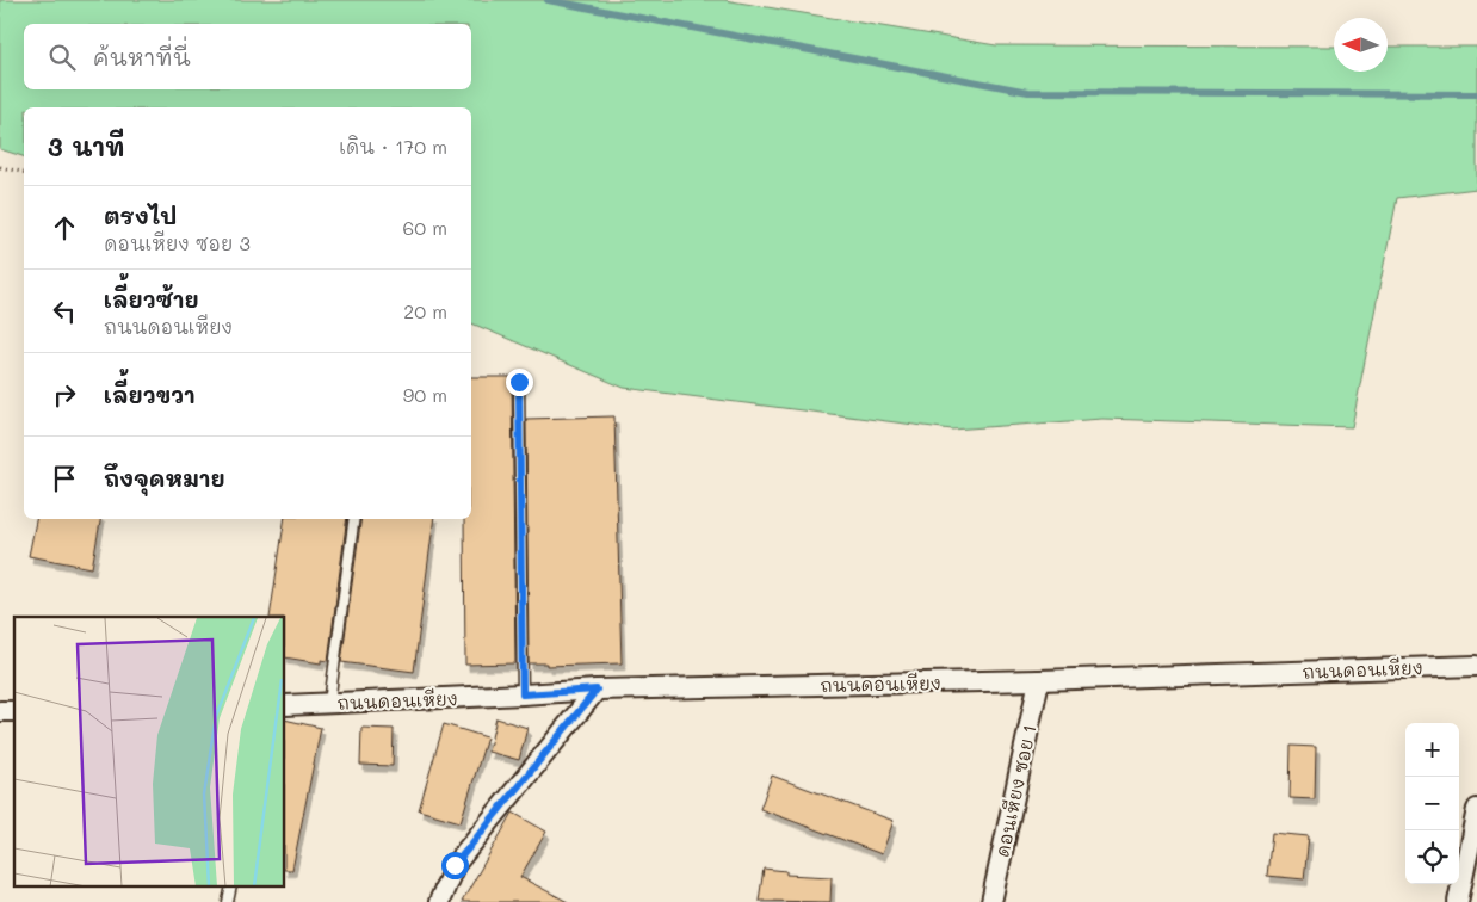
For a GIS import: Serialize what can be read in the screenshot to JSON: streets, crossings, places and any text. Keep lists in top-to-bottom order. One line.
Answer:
{"streets":{"street":["ถนนดอนเหียง","ดอนเหียง ซอย 1"]},"crossings":[["ถนนดอนเหียง","ดอนเหียง ซอย 1"]],"north":"left","page":{"search":"ค้นหาที่นี่","heading":["3 นาที","เดิน · 170 m"],"list":[["ตรงไป","ดอนเหียง ซอย 3","60 m"],["เลี้ยวซ้าย","ถนนดอนเหียง","20 m"],["เลี้ยวขวา","90 m"],"ถึงจุดหมาย"],"map_buttons":["+","−"]}}
